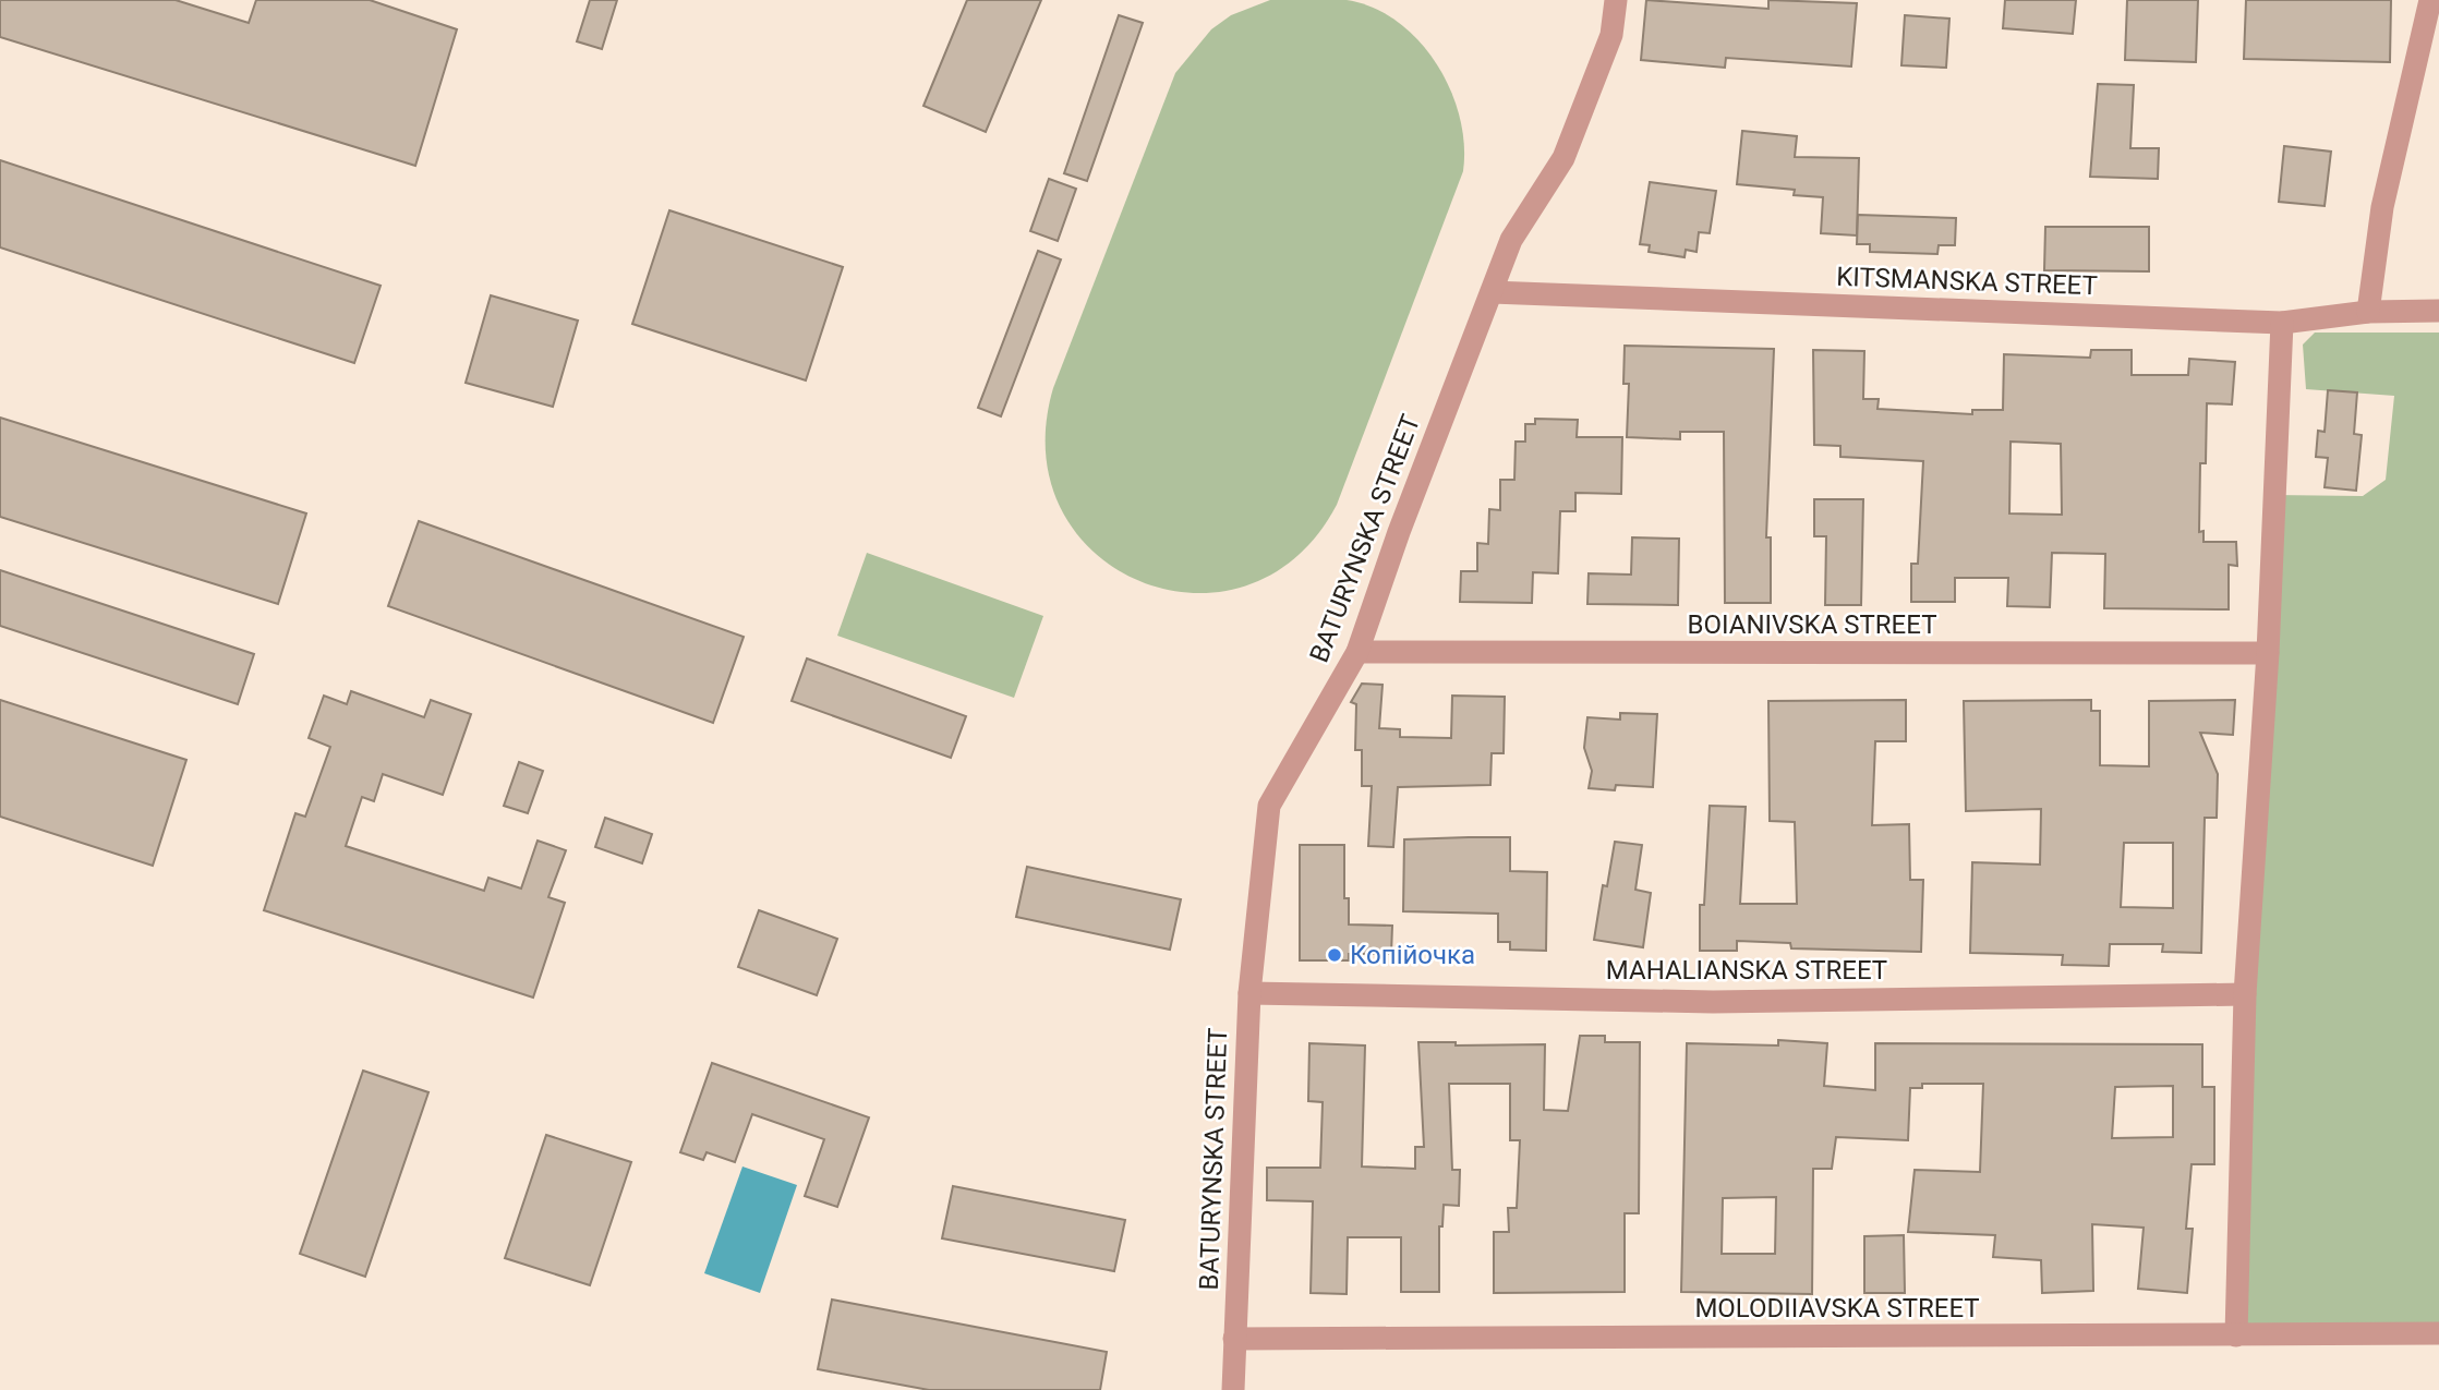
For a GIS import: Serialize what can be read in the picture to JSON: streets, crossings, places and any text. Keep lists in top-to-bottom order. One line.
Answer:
{"streets":{"street":["KITSMANSKA STREET","BATURYNSKA STREET","BOIANIVSKA STREET","MAHALIANSKA STREET","MOLODIIAVSKA STREET"]},"crossings":[["KITSMANSKA STREET","BATURYNSKA STREET"],["BATURYNSKA STREET","BOIANIVSKA STREET"],["BATURYNSKA STREET","MAHALIANSKA STREET"],["BATURYNSKA STREET","MOLODIIAVSKA STREET"]],"places":["Копійочка"]}
